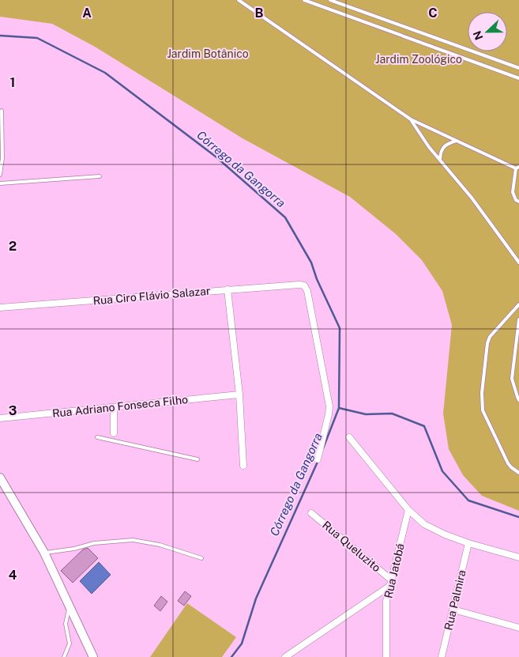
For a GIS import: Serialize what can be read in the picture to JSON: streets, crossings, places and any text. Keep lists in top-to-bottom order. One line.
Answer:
{"streets":{"street":["Rua Ciro Flávio Salazar","Rua Adriano Fonseca Filho","Rua Queluzito","Rua Jatobá","Rua Palmira"]},"crossings":[["Rua Queluzito","Rua Jatobá"]],"water":["Córrego da Gangorra"],"parks":["Jardim Botânico","Jardim Zoológico"],"north":"left","grid":{"columns":["A","B","C"],"rows":["1","2","3","4"]}}
